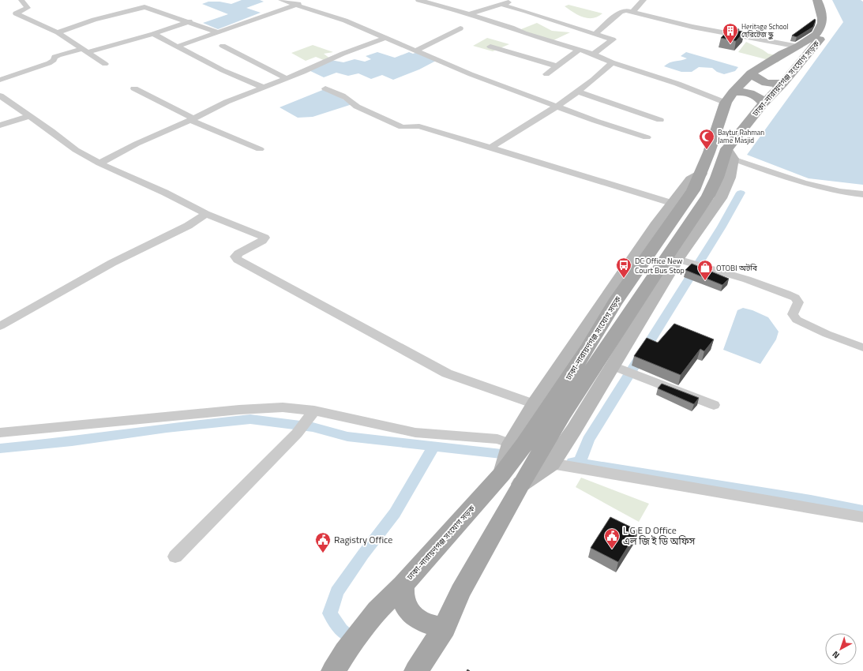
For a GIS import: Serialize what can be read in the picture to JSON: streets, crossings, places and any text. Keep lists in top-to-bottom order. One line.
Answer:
{"streets":{"main road":["ঢাকা-নারায়ণগঞ্জ সংযোগ সড়ক"]},"places":{"building":["Heritage School হেরিটেজ স্কুল"],"mosque":["Baytur Rahman Jame Masjid"],"bus stop":["DC Office New Court Bus Stop"],"shop":["OTOBI অটবি"],"public building":["L G E D Office এল জি ই ডি অফিস","Ragistry Office"]},"north":"bottom left"}
